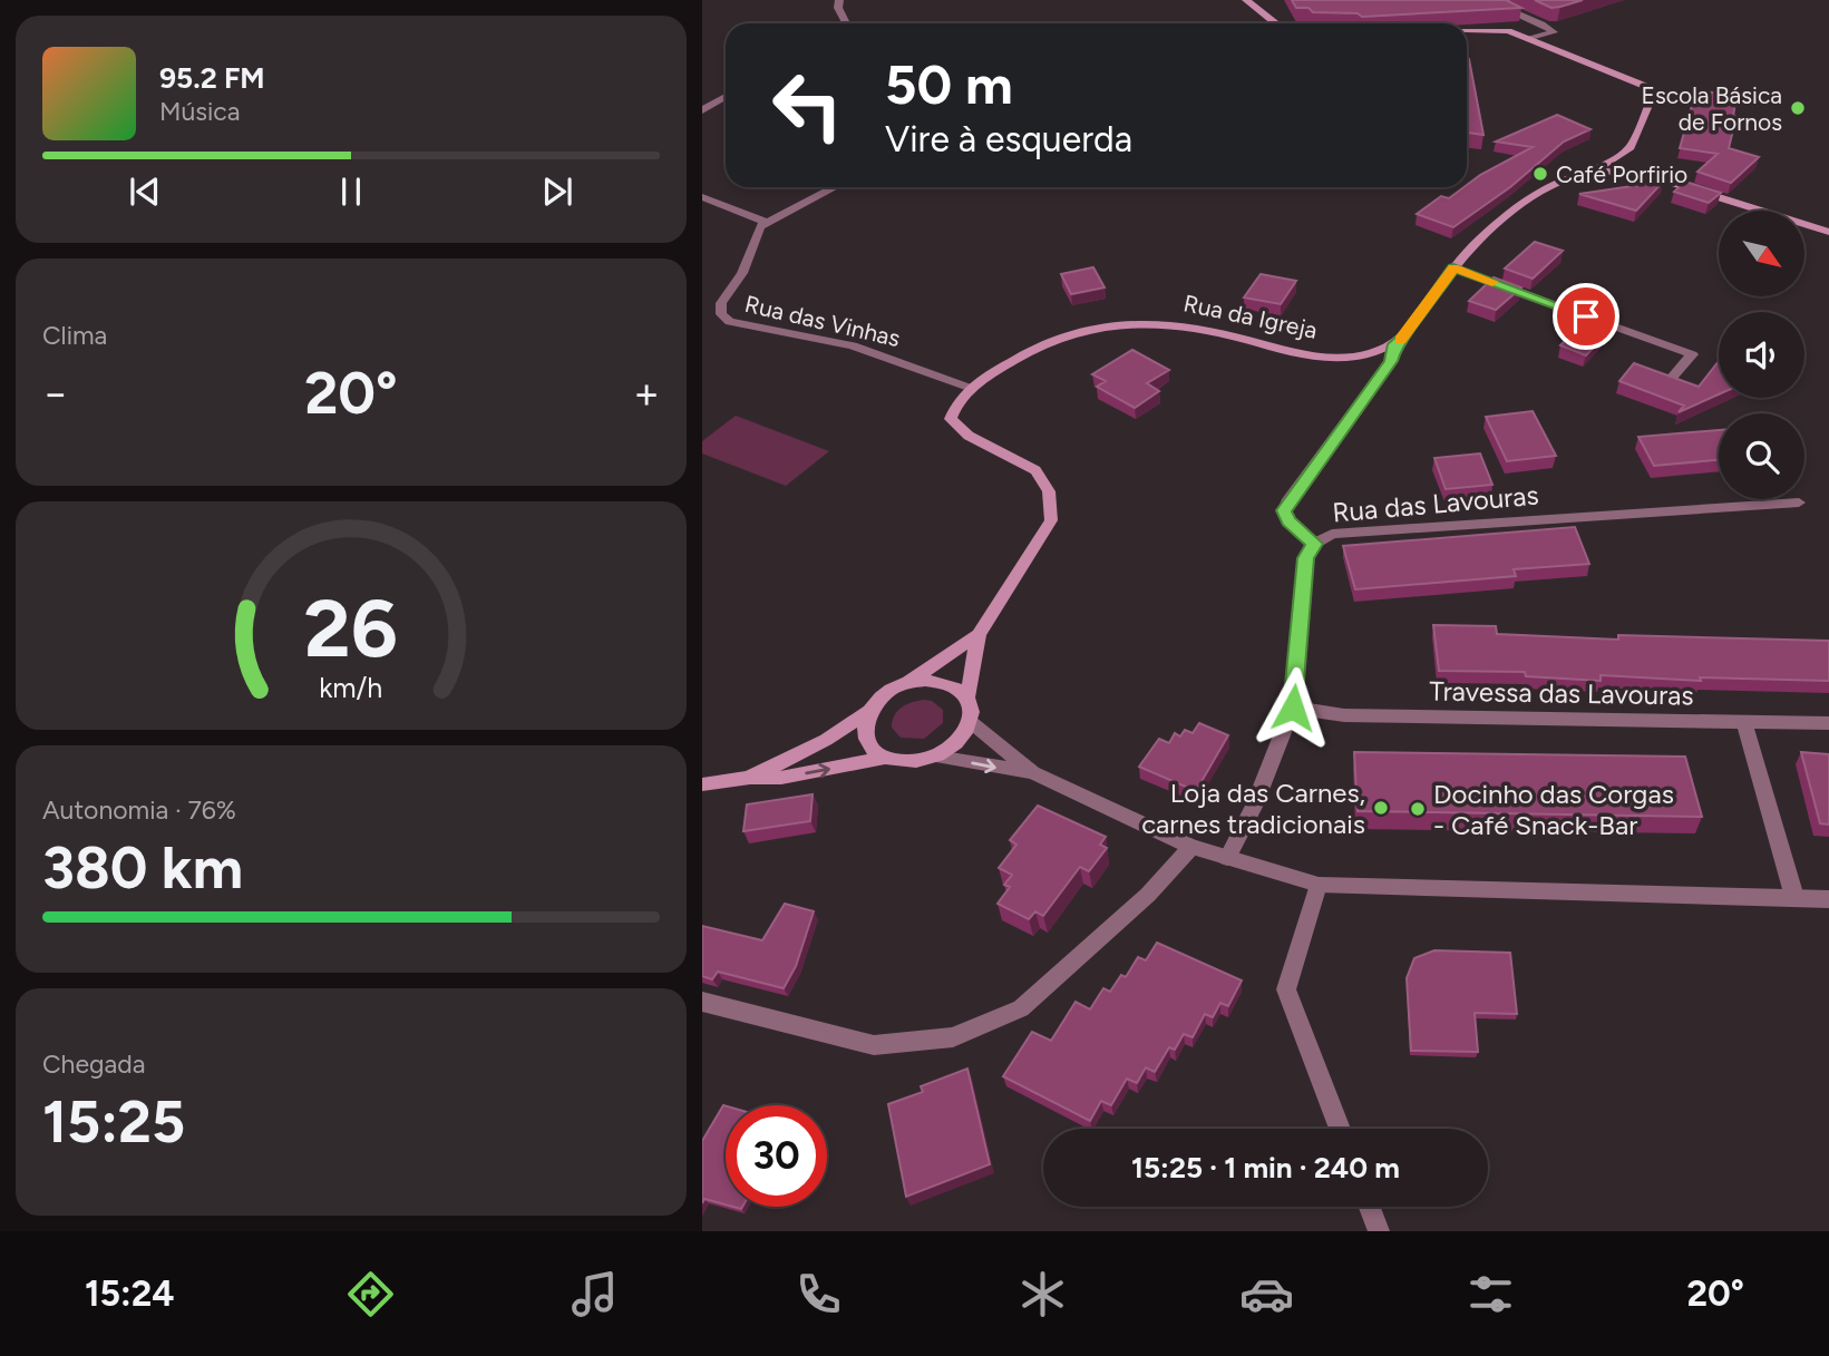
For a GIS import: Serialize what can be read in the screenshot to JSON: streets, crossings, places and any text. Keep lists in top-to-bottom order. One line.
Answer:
{"streets":{"main road":["Rua da Igreja"],"street":["Rua das Vinhas","Rua das Lavouras","Travessa das Lavouras"]},"crossings":[["Rua da Igreja","Rua das Vinhas"],["Rua das Lavouras","Travessa das Lavouras"]],"places":["Escola Básica de Fornos","Café Porfirio","Loja das Carnes, carnes tradicionais","Docinho das Corgas - Café Snack-Bar"],"north":"bottom right","page":{"turn":["50 m","Vire à esquerda"],"song":["95.2 FM","Música"],"tile":["Clima",["Autonomia · 76%","380 km"],["Chegada","15:25"]],"heat":["−","20°","+"],"limit":"30","trip":"15:25 · 1 min · 240 m","tabs":["15:24","20°"],"gauge":["26","km/h"]}}
